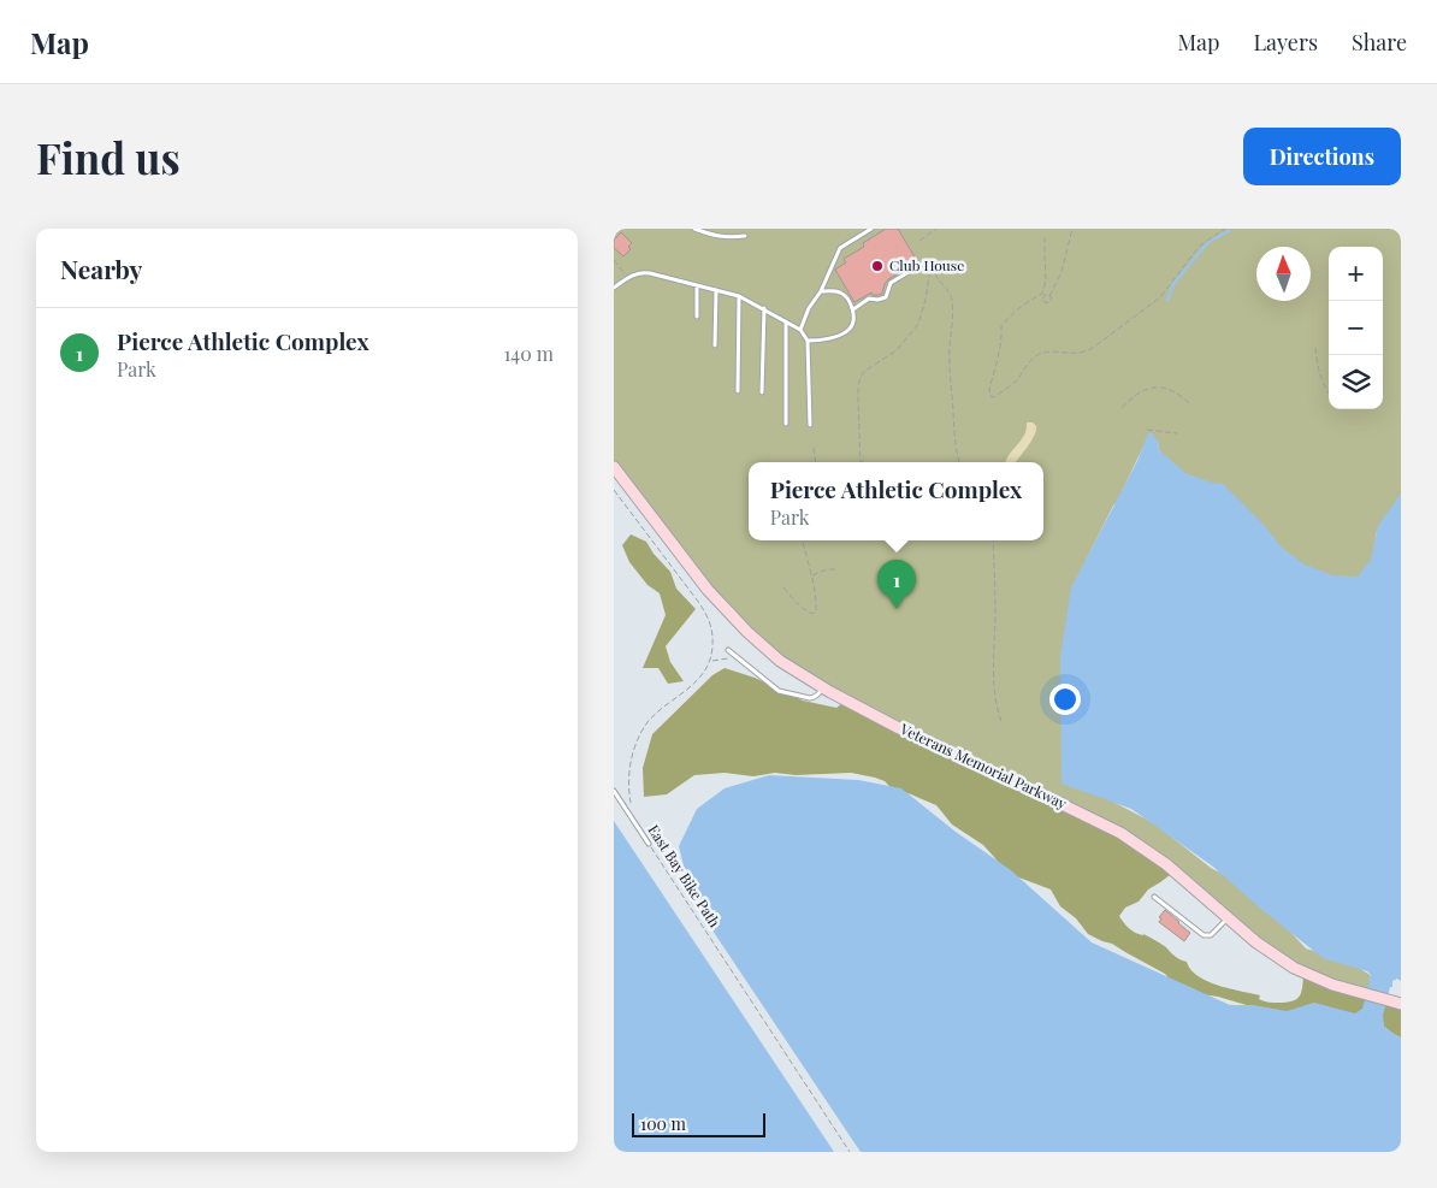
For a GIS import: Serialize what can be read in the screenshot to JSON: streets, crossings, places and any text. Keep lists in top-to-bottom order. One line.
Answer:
{"streets":{"main road":["Veterans Memorial Parkway"],"path":["East Bay Bike Path"]},"places":["Club House"],"scale_bar":"100 m","north":"top","page":{"header":"Map","nav":["Map","Layers","Share"],"buttons":"Directions","title":"Find us","heading":"Nearby","map_buttons":["+","−"],"list":[{"mark":"1","name":"Pierce Athletic Complex","note":"Park","value":"140 m"}],"popup":["Pierce Athletic Complex","Park"],"pins":"1","scale":"100 m"}}
